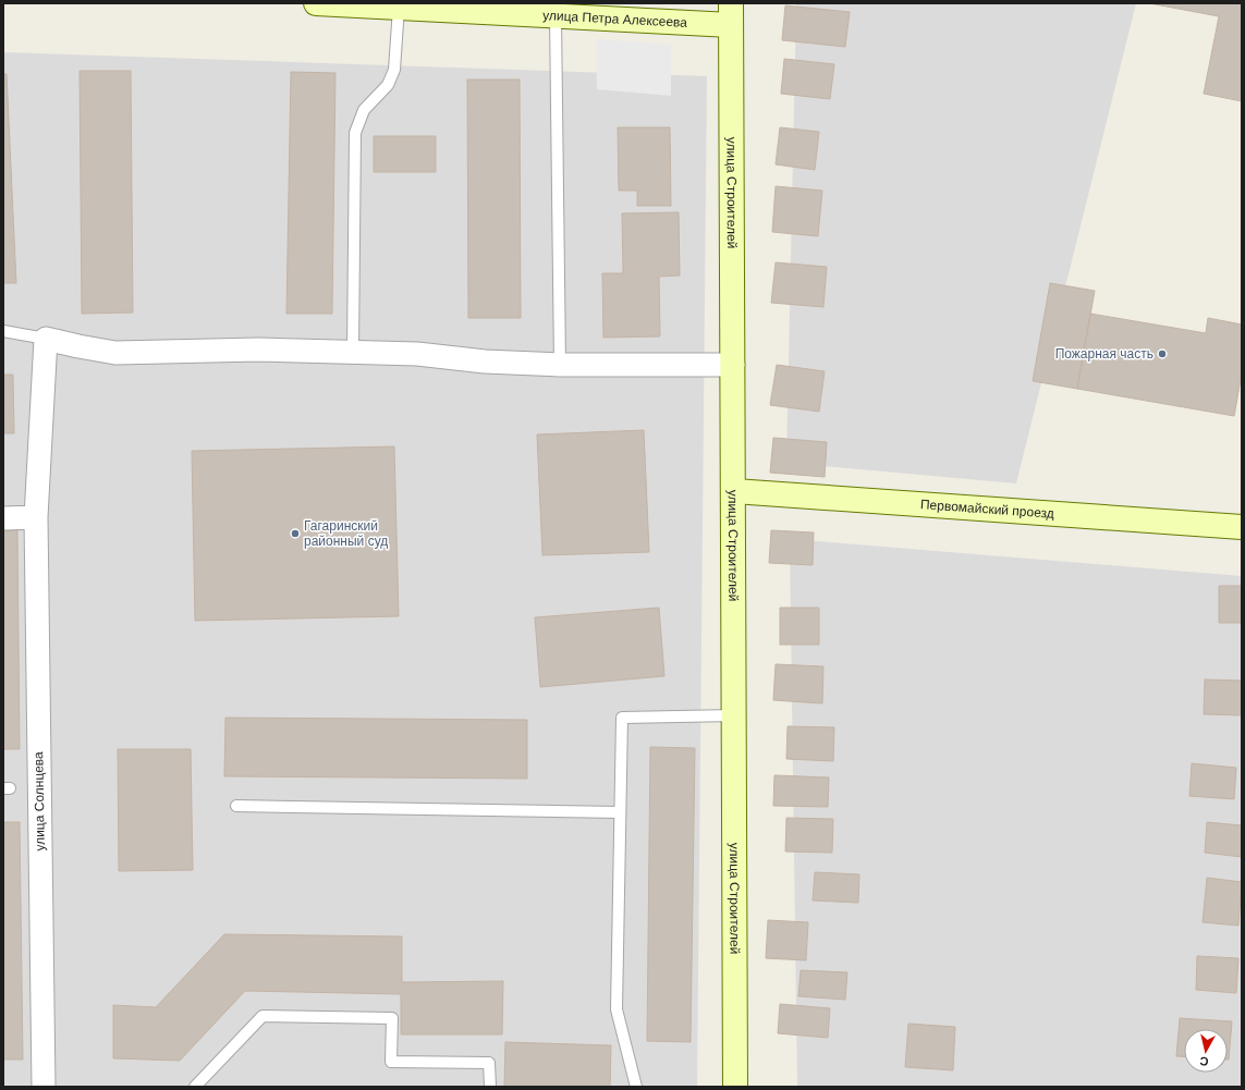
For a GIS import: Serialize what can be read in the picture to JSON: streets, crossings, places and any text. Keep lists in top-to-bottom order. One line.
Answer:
{"streets":{"main road":["улица Петра Алексеева","улица Строителей","Первомайский проезд"],"street":["улица Солнцева"]},"crossings":[["улица Петра Алексеева","улица Строителей"],["улица Строителей","Первомайский проезд"]],"places":["Пожарная часть","Гагаринский районный суд"],"north":"bottom"}
